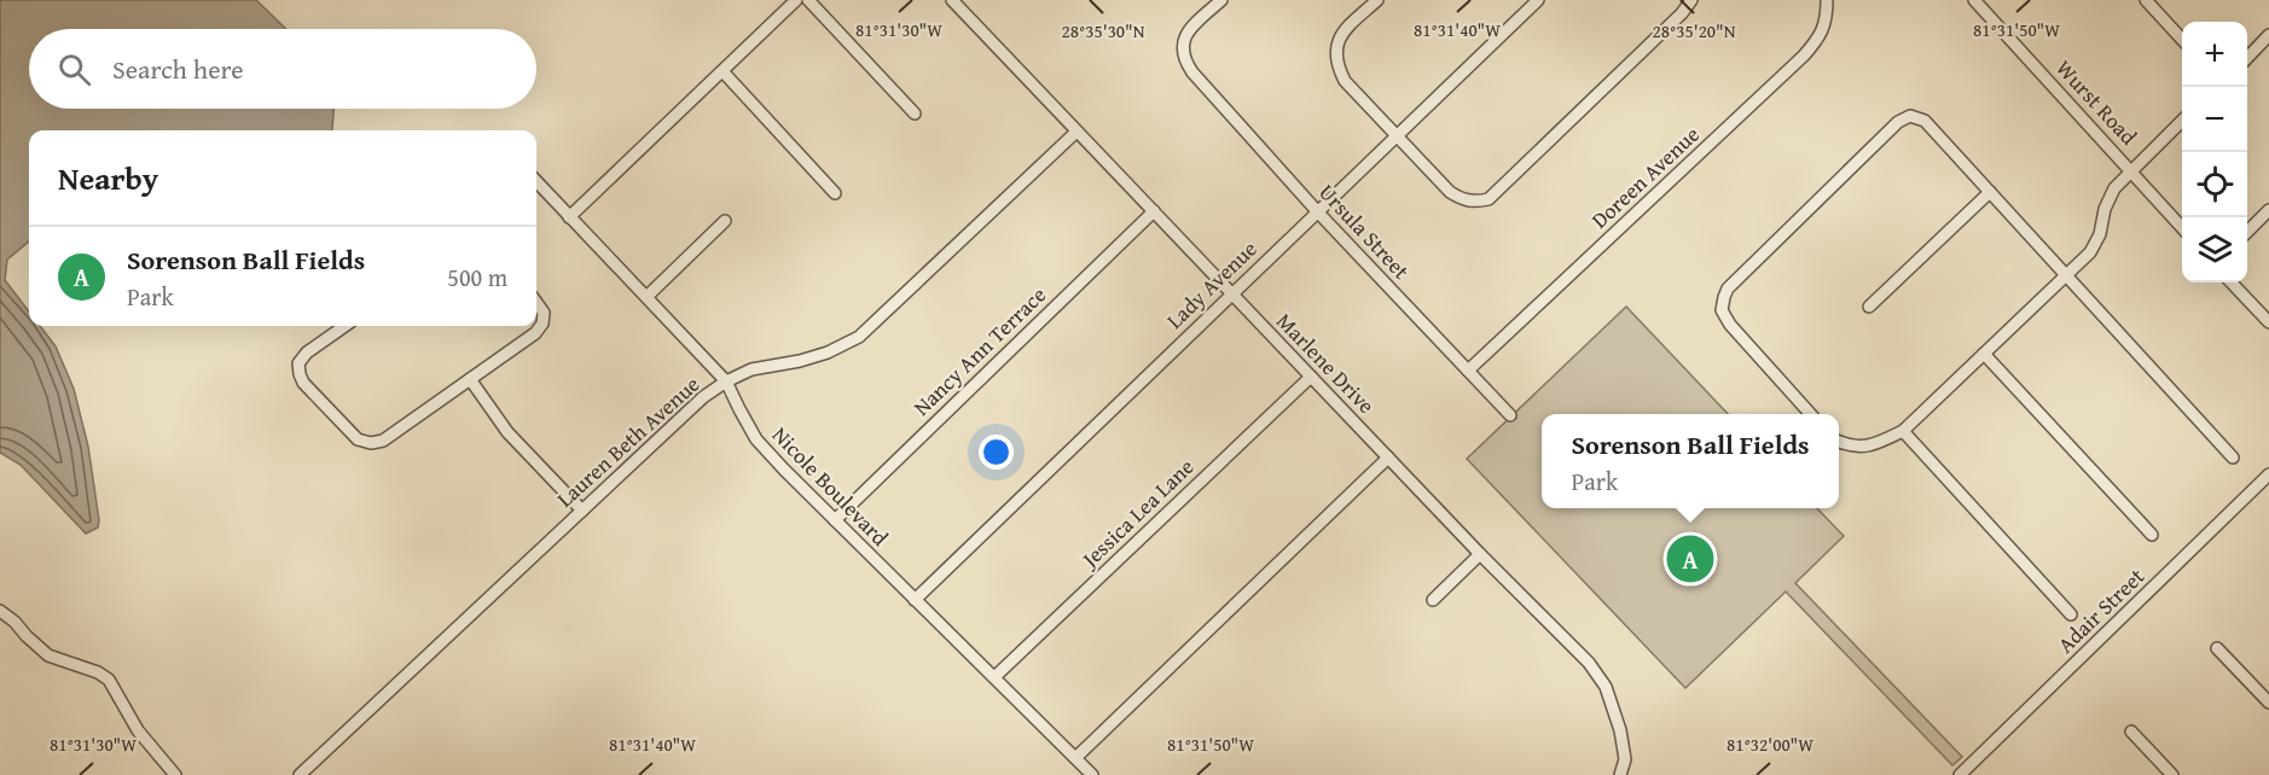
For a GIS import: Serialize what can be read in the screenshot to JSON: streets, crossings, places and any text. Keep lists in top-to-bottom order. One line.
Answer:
{"streets":{"street":["Wurst Road","Doreen Avenue","Ursula Street","Lady Avenue","Nancy Ann Terrace","Marlene Drive","Lauren Beth Avenue","Nicole Boulevard","Jessica Lea Lane","Adair Street"]},"crossings":[["Doreen Avenue","Ursula Street"],["Ursula Street","Lady Avenue"],["Lady Avenue","Marlene Drive"],["Lady Avenue","Nicole Boulevard"],["Nancy Ann Terrace","Marlene Drive"],["Nancy Ann Terrace","Nicole Boulevard"],["Marlene Drive","Lauren Beth Avenue"],["Marlene Drive","Jessica Lea Lane"],["Lauren Beth Avenue","Nicole Boulevard"],["Nicole Boulevard","Jessica Lea Lane"]],"page":{"map_buttons":["+","−"],"search":"Search here","heading":"Nearby","list":[{"mark":"A","name":"Sorenson Ball Fields","note":"Park","value":"500 m"}],"popup":["Sorenson Ball Fields","Park"],"pins":"A"},"coordinates":["81°31'30\"W","81°31'40\"W","81°31'50\"W","28°35'30\"N","28°35'20\"N","81°32'00\"W"]}
